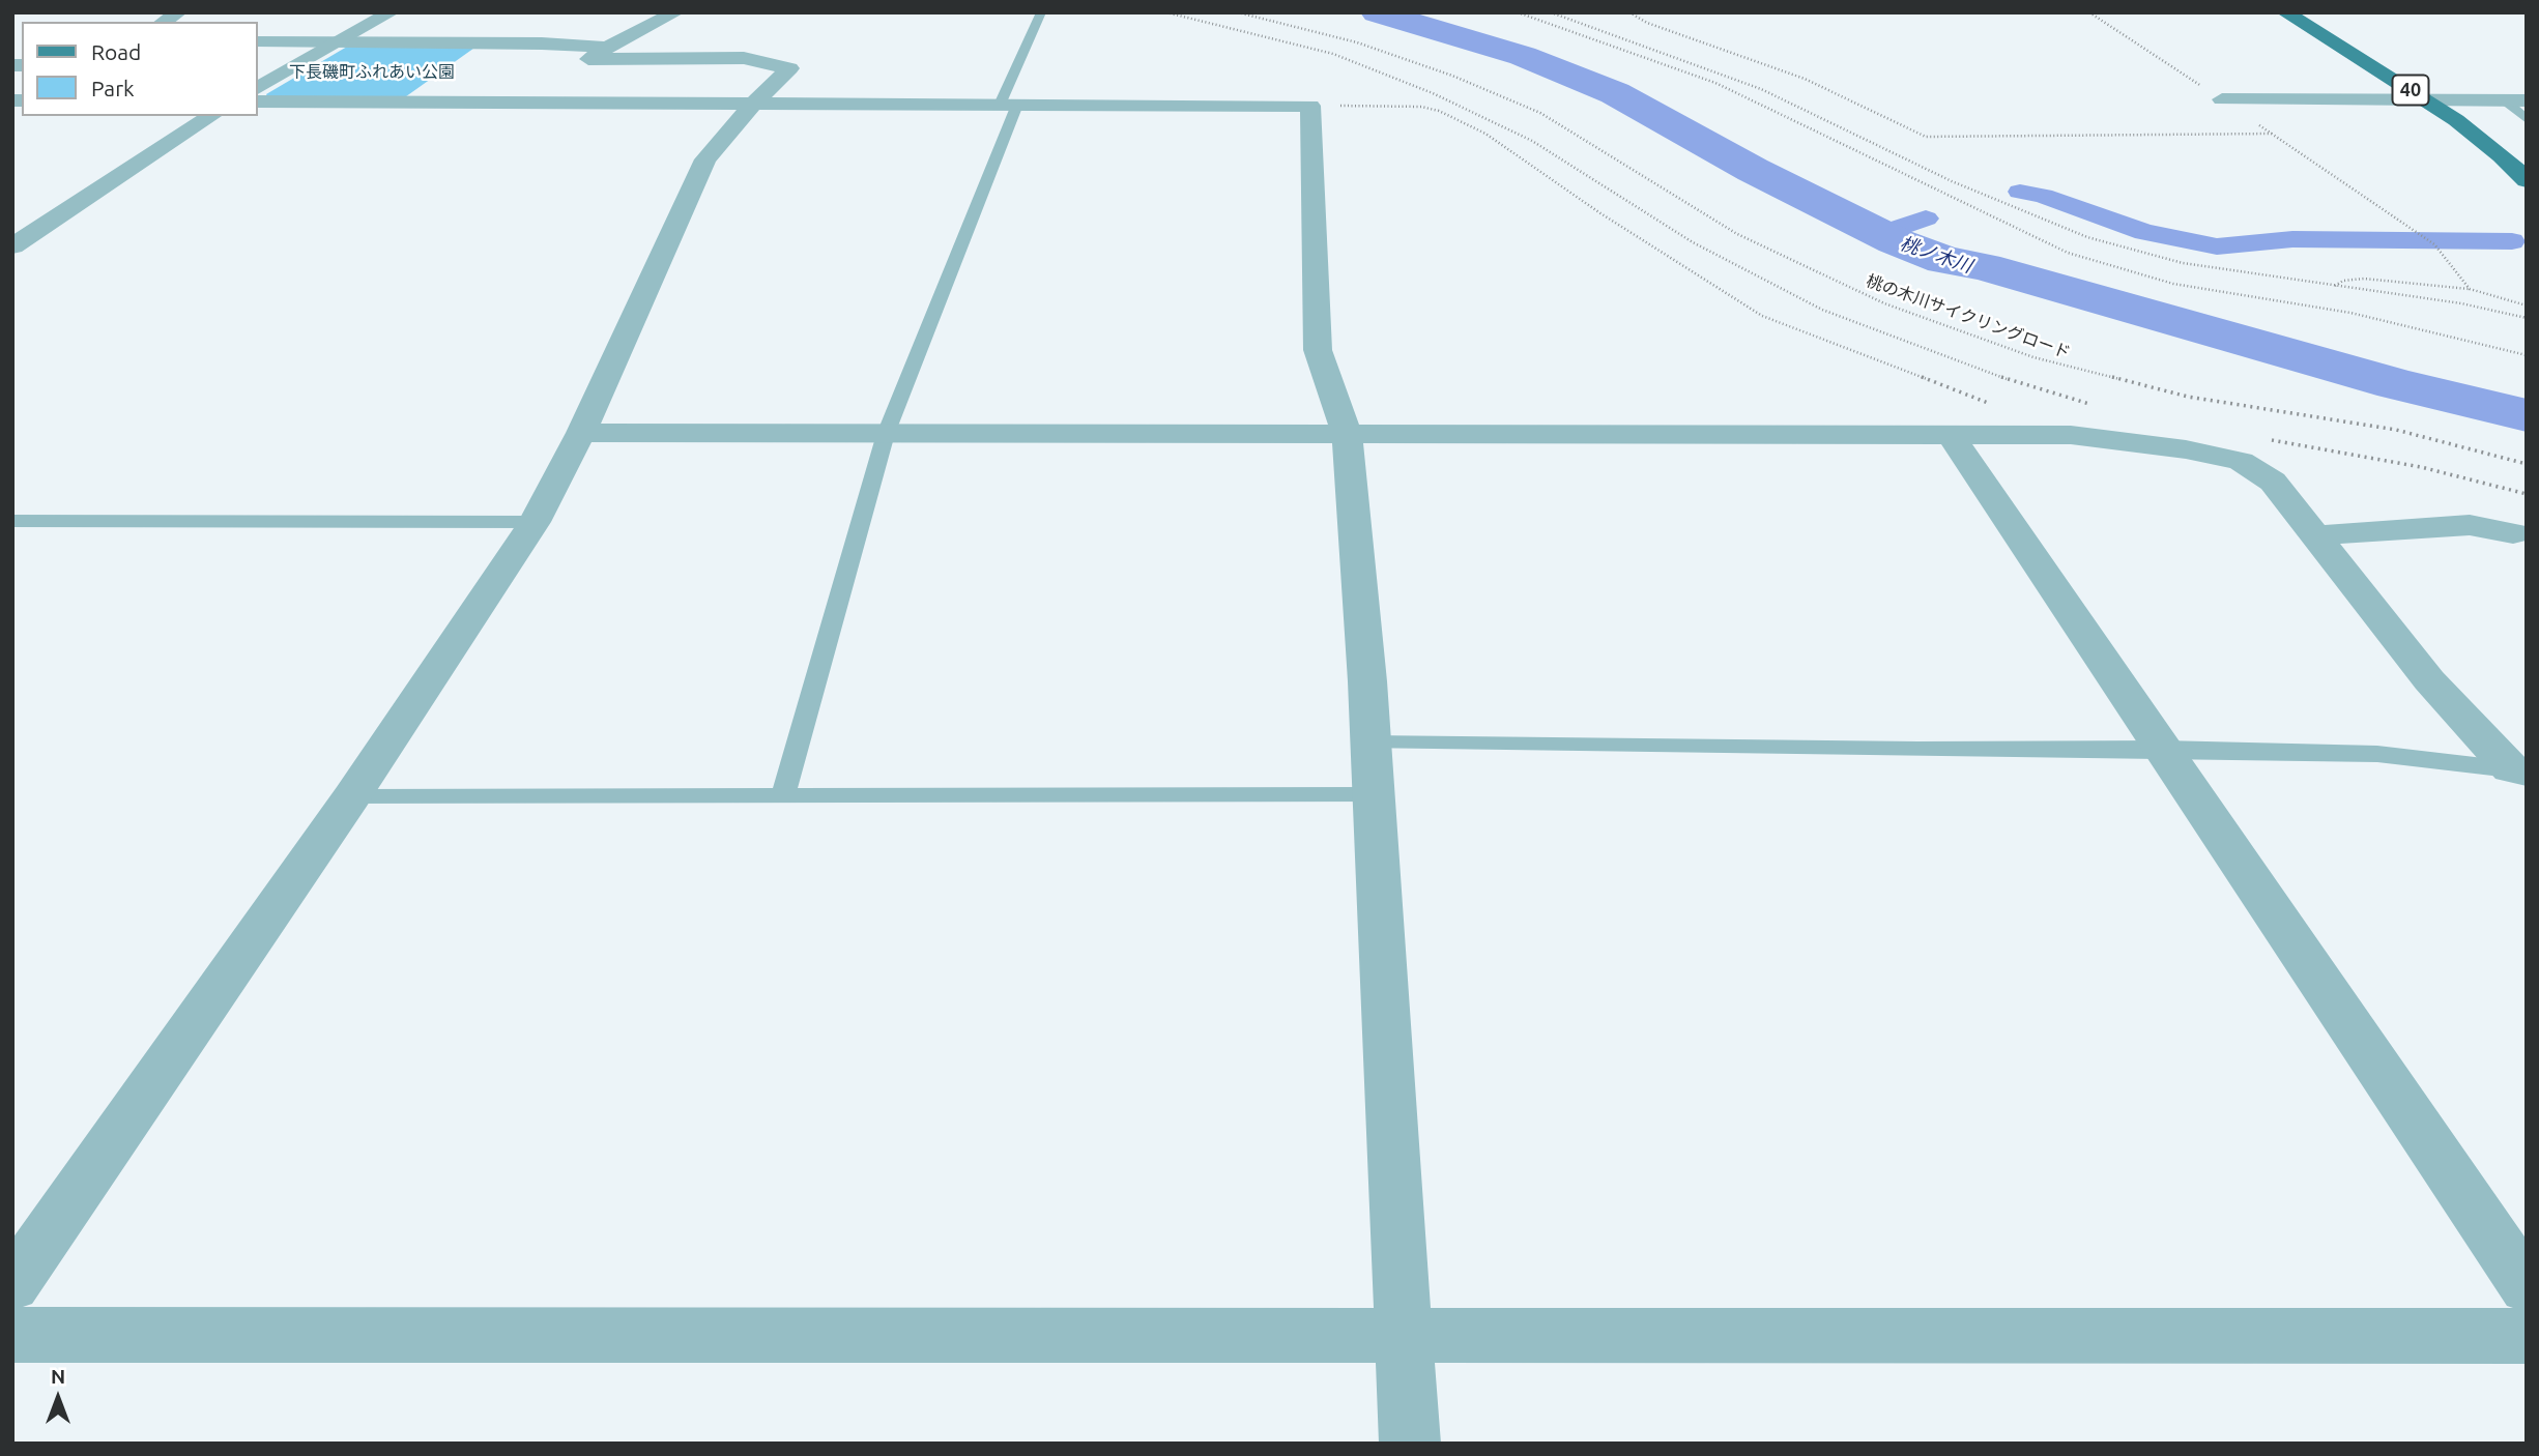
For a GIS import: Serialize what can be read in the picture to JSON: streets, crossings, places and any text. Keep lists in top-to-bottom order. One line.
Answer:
{"streets":{"main road":["40"],"path":["桃の木川サイクリングロード"]},"water":["桃ノ木川"],"parks":["下長磯町ふれあい公園"],"legend":["Road","Park"],"north":"top"}
